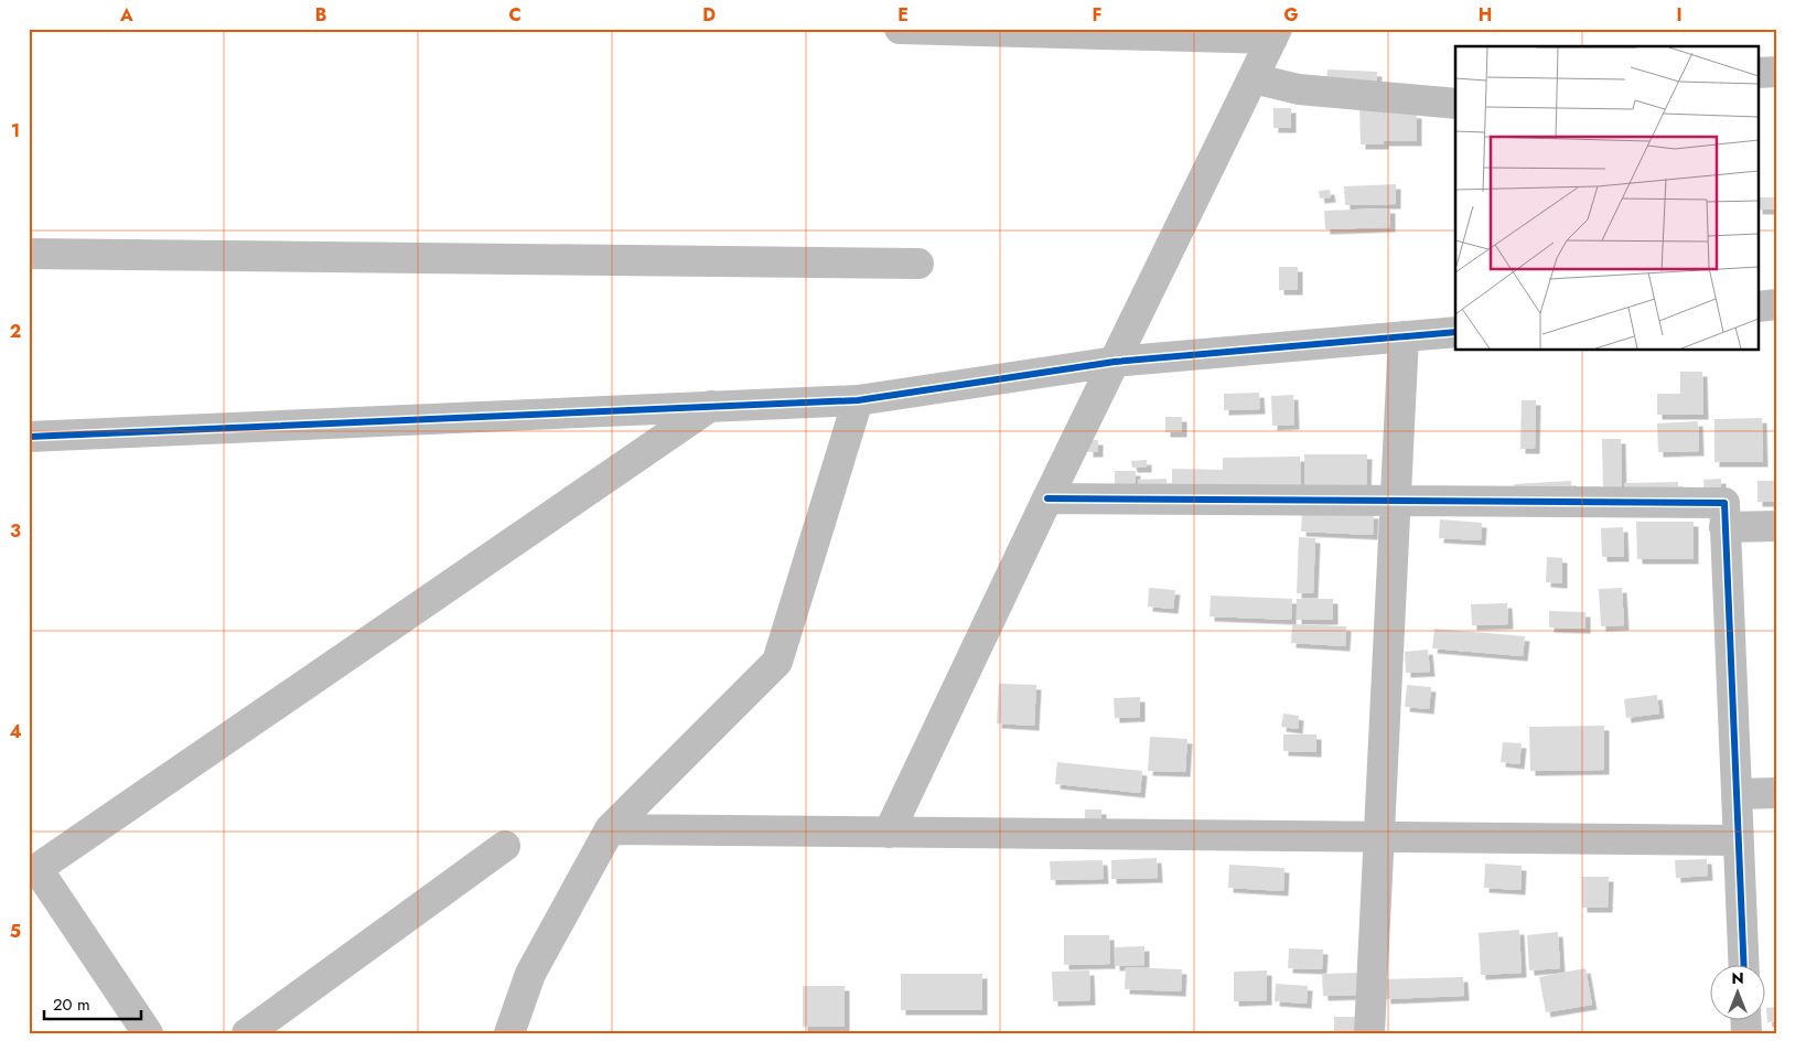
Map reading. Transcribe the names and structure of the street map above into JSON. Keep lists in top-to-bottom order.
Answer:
{
  "scale_bar": "20 m",
  "north": "top",
  "grid": {
    "columns": [
      "A",
      "B",
      "C",
      "D",
      "E",
      "F",
      "G",
      "H",
      "I"
    ],
    "rows": [
      "1",
      "2",
      "3",
      "4",
      "5"
    ]
  }
}
